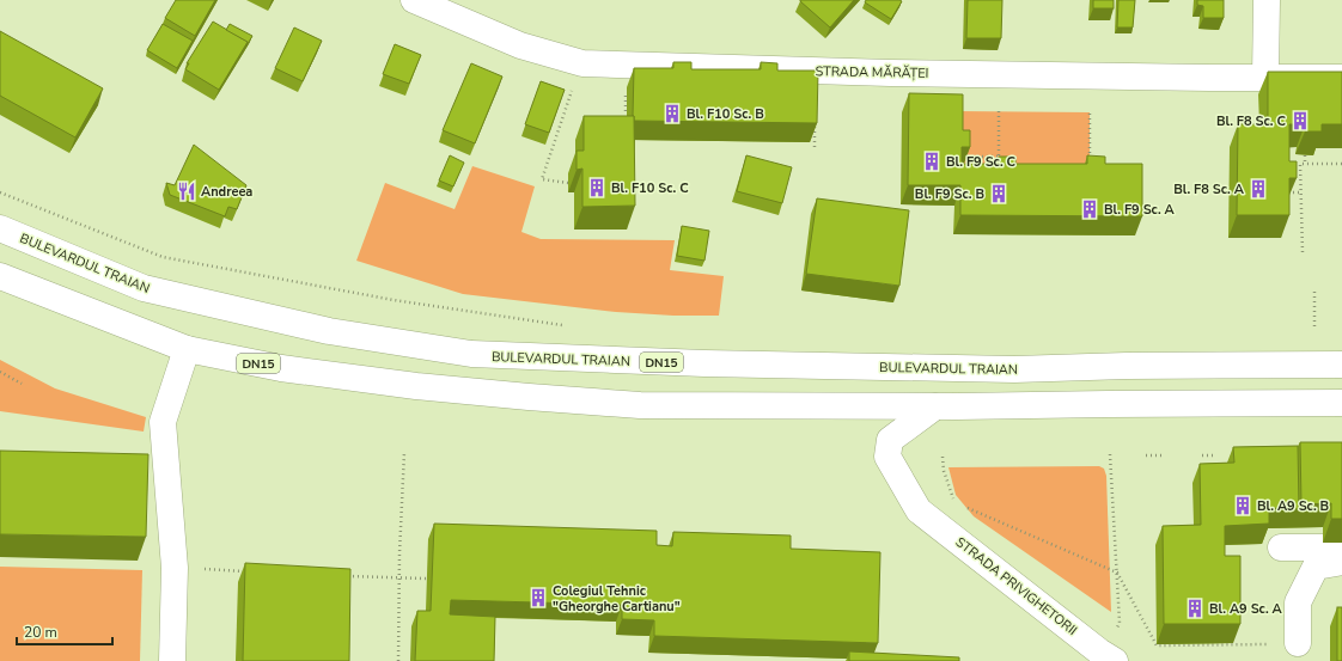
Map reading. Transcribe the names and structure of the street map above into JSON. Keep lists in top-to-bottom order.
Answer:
{
  "streets": {
    "main road": [
      "STRADA MĂRĂȚEI",
      "BULEVARDUL TRAIAN",
      "DN15",
      "STRADA PRIVIGHETORII"
    ]
  },
  "crossings": [
    ["DN15", "STRADA PRIVIGHETORII"]
  ],
  "places": {
    "building": [
      "Bl. F10 Sc. B",
      "Bl. F8 Sc. C",
      "Bl. F9 Sc. C",
      "Bl. F10 Sc. C",
      "Bl. F8 Sc. A",
      "Bl. F9 Sc. B",
      "Bl. F9 Sc. A",
      "Bl. A9 Sc. B",
      "Colegiul Tehnic \"Gheorghe Cartianu\"",
      "Bl. A9 Sc. A"
    ],
    "restaurant": ["Andreea"]
  },
  "scale_bar": "20 m"
}
